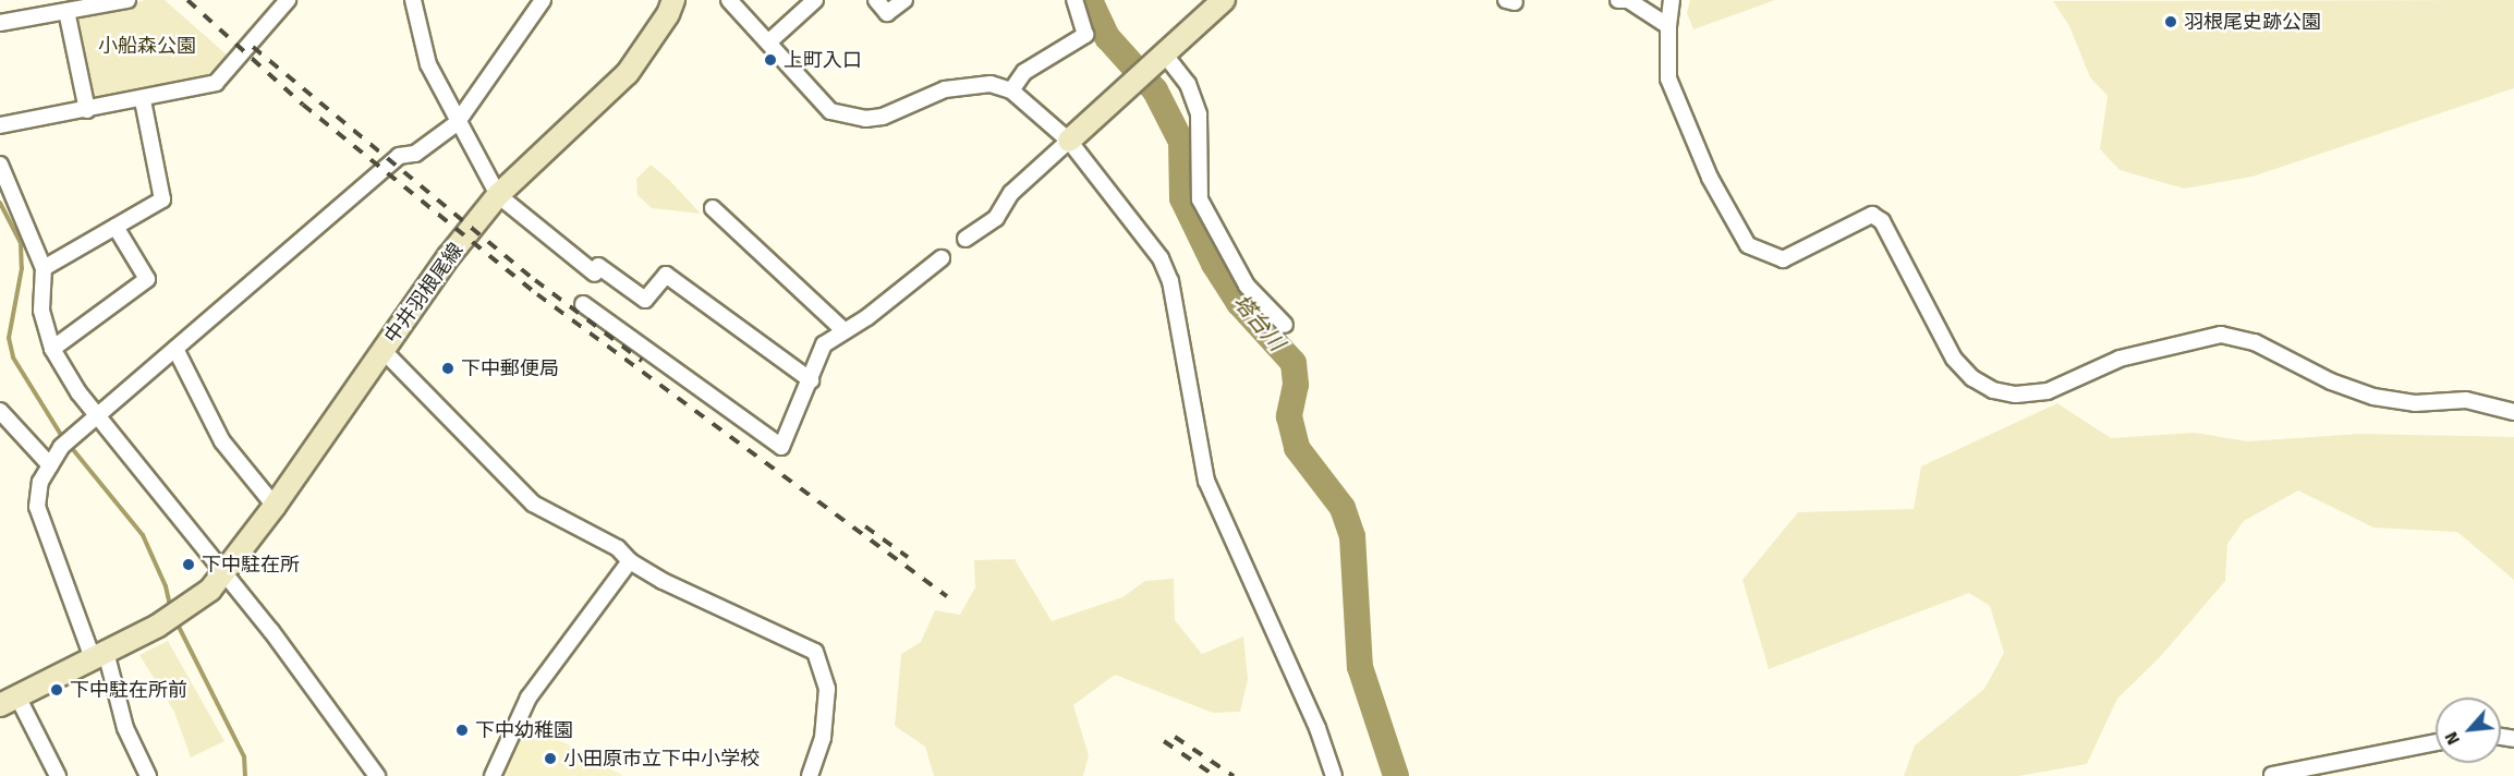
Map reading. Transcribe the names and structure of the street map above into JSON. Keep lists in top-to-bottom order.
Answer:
{
  "streets": {
    "main road": ["中井羽根尾線"]
  },
  "water": ["塔台川"],
  "parks": ["小船森公園"],
  "places": [
    "羽根尾史跡公園",
    "上町入口",
    "下中郵便局",
    "下中駐在所",
    "下中駐在所前",
    "下中幼稚園",
    "小田原市立下中小学校"
  ],
  "north": "bottom left"
}
